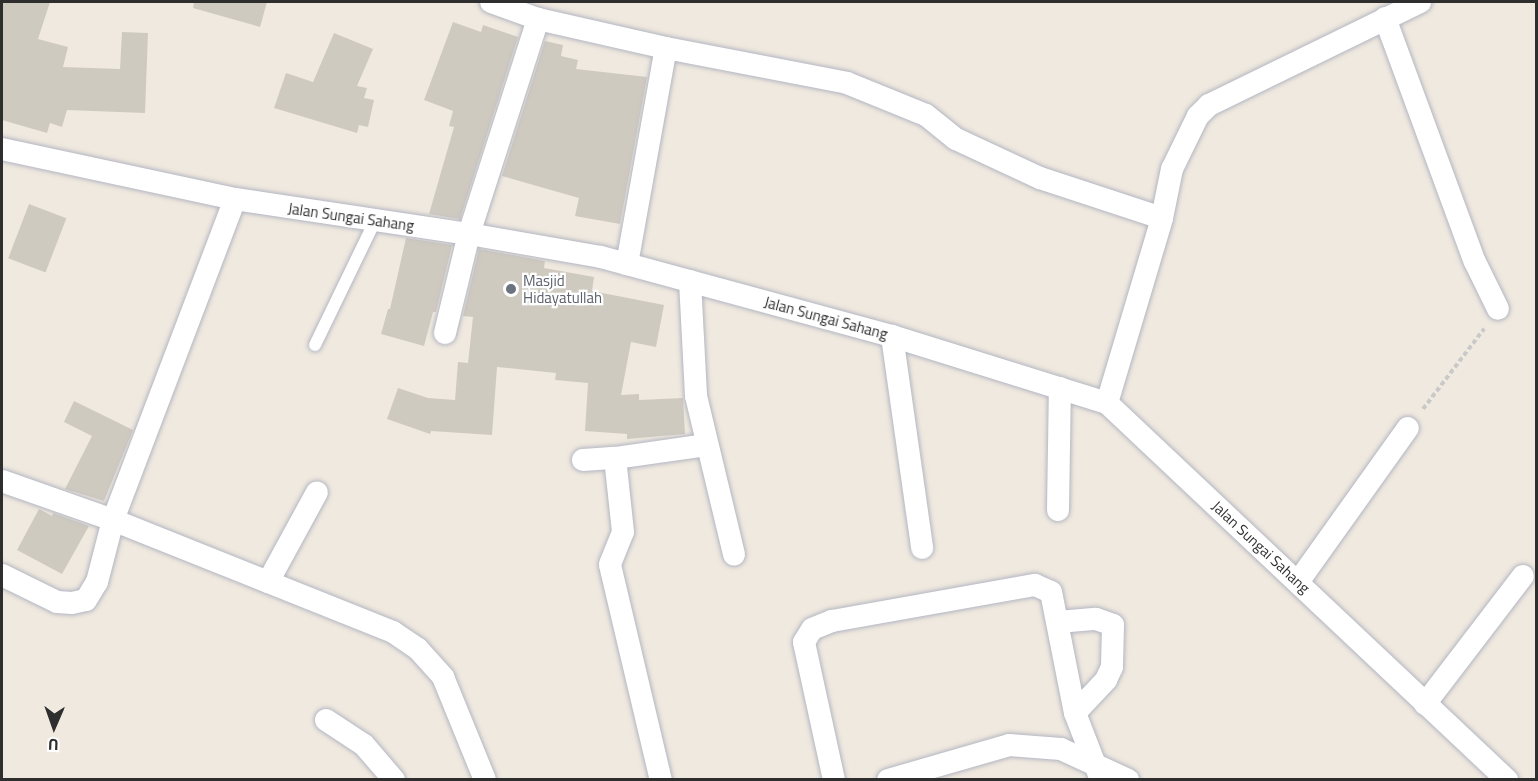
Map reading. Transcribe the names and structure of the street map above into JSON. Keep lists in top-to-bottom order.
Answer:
{
  "streets": {
    "street": ["Jalan Sungai Sahang"]
  },
  "places": ["Masjid Hidayatullah"],
  "north": "bottom"
}
